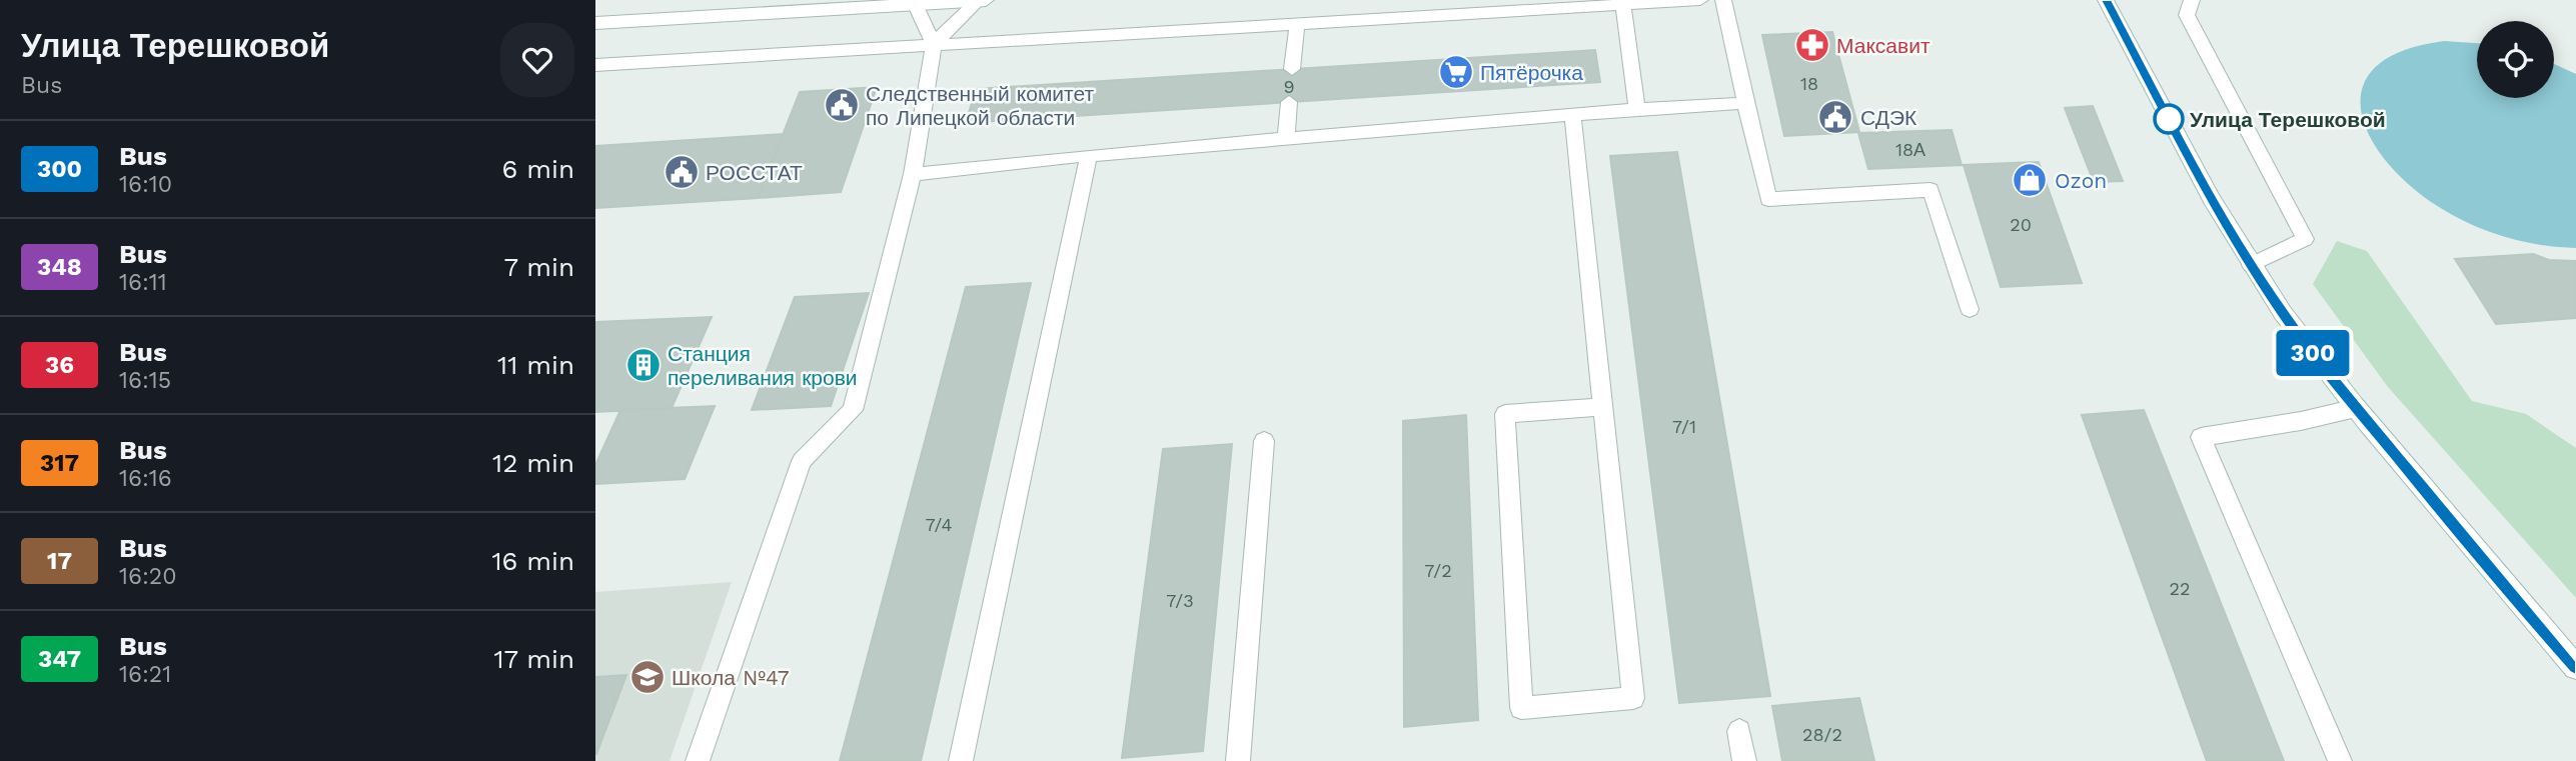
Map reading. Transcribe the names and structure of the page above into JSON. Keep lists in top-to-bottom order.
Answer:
{
  "places": {
    "pharmacy": ["Максавит"],
    "supermarket": ["Пятёрочка"],
    "public building": ["Следственный комитет по Липецкой области", "СДЭК", "РОССТАТ"],
    "other": ["Улица Терешковой"],
    "shop": ["Ozon"],
    "building": ["Станция переливания крови"],
    "school or university": ["Школа №47"]
  },
  "lines": ["bus line 300"],
  "house_numbers": [
    "18",
    "9",
    "18А",
    "20",
    "7/1",
    "7/4",
    "7/2",
    "22",
    "7/3",
    "28/2"
  ],
  "page": {
    "heading": ["Улица Терешковой", "Bus"],
    "on_map": "300",
    "list": [
      {
        "mark": "300",
        "name": "Bus",
        "note": "16:10",
        "value": "6 min"
      },
      {
        "mark": "348",
        "name": "Bus",
        "note": "16:11",
        "value": "7 min"
      },
      {
        "mark": "36",
        "name": "Bus",
        "note": "16:15",
        "value": "11 min"
      },
      {
        "mark": "317",
        "name": "Bus",
        "note": "16:16",
        "value": "12 min"
      },
      {
        "mark": "17",
        "name": "Bus",
        "note": "16:20",
        "value": "16 min"
      },
      {
        "mark": "347",
        "name": "Bus",
        "note": "16:21",
        "value": "17 min"
      }
    ]
  }
}
